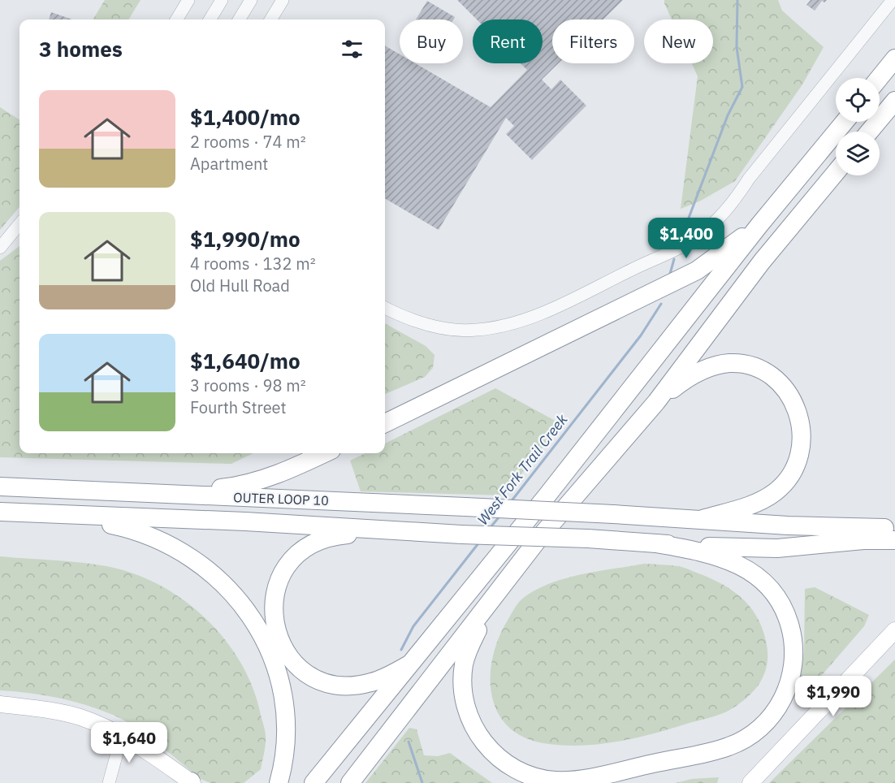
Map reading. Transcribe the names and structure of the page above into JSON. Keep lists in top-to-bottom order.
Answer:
{
  "streets": {
    "highway": ["OUTER LOOP 10"]
  },
  "water": ["West Fork Trail Creek"],
  "page": {
    "chip": [
      "Buy",
      "Rent",
      "Filters",
      "New"
    ],
    "heading": "3 homes",
    "list": [
      {
        "name": "$1,400/mo",
        "note": "2 rooms · 74 m² · Apartment"
      },
      {
        "name": "$1,990/mo",
        "note": "4 rooms · 132 m² · Old Hull Road"
      },
      {
        "name": "$1,640/mo",
        "note": "3 rooms · 98 m² · Fourth Street"
      }
    ],
    "price": ["$1,400", "$1,990", "$1,640"]
  }
}
